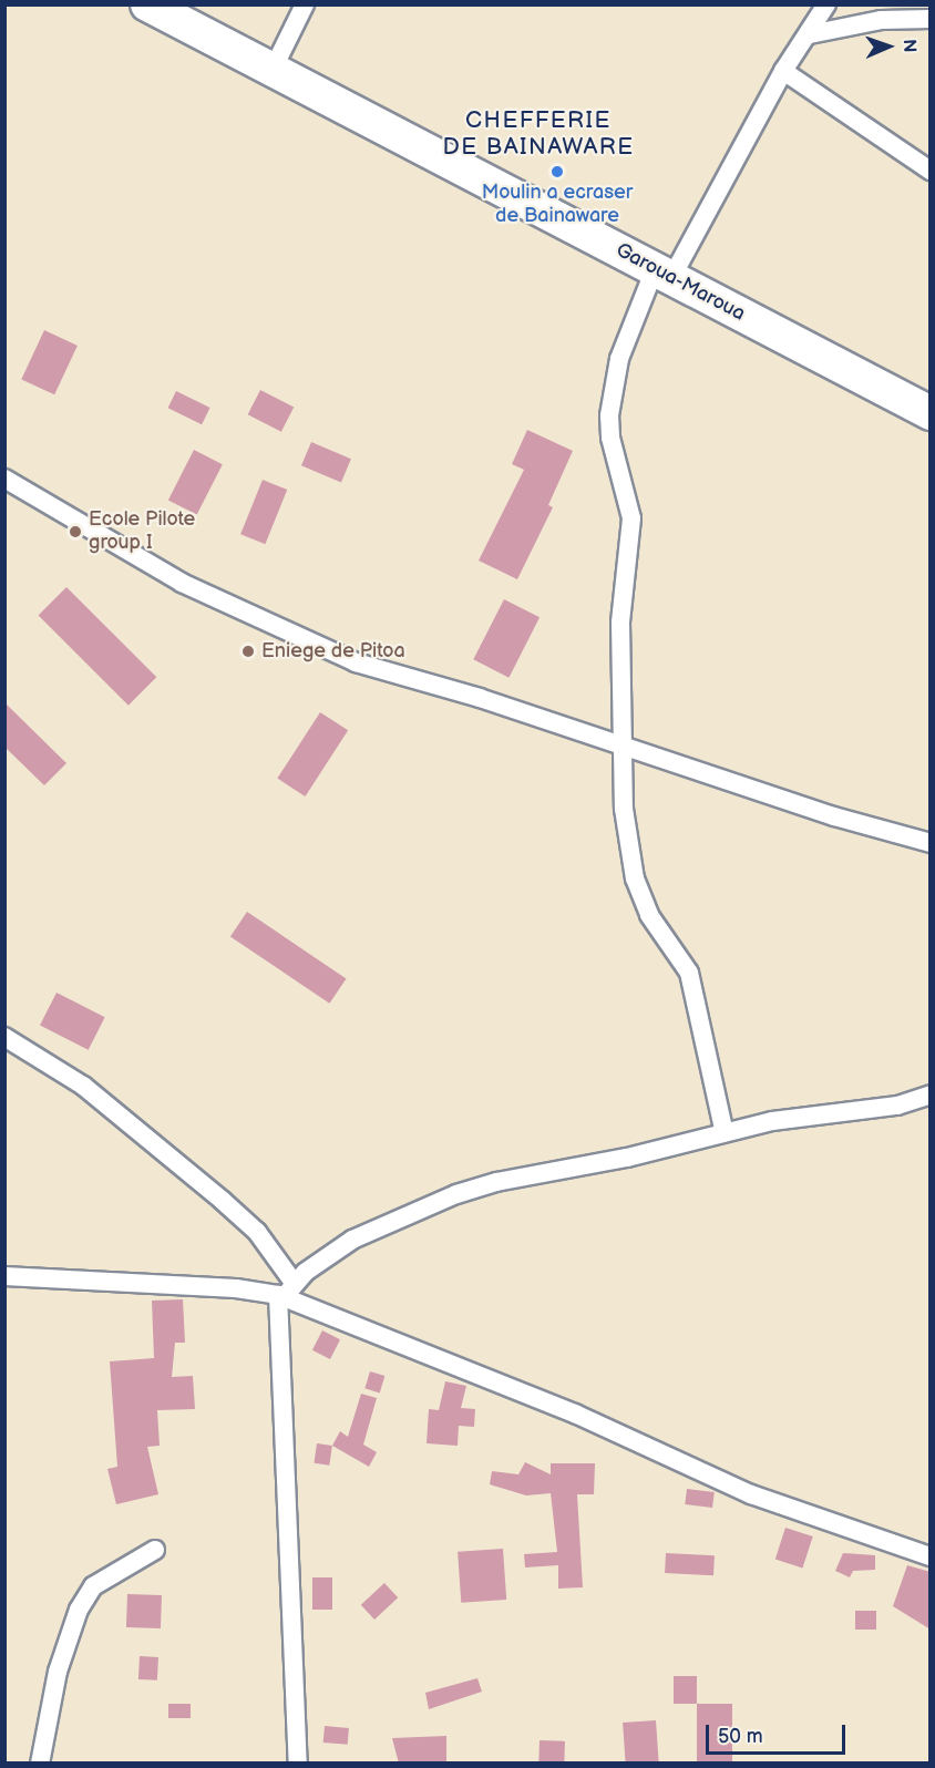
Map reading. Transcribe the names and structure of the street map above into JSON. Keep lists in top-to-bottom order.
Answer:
{
  "streets": {
    "highway": ["Garoua-Maroua"]
  },
  "districts": ["CHEFFERIE DE BAINAWARE"],
  "places": ["Moulin a ecraser de Bainaware", "Ecole Pilote group I", "Eniege de Pitoa"],
  "scale_bar": "50 m",
  "north": "right"
}
